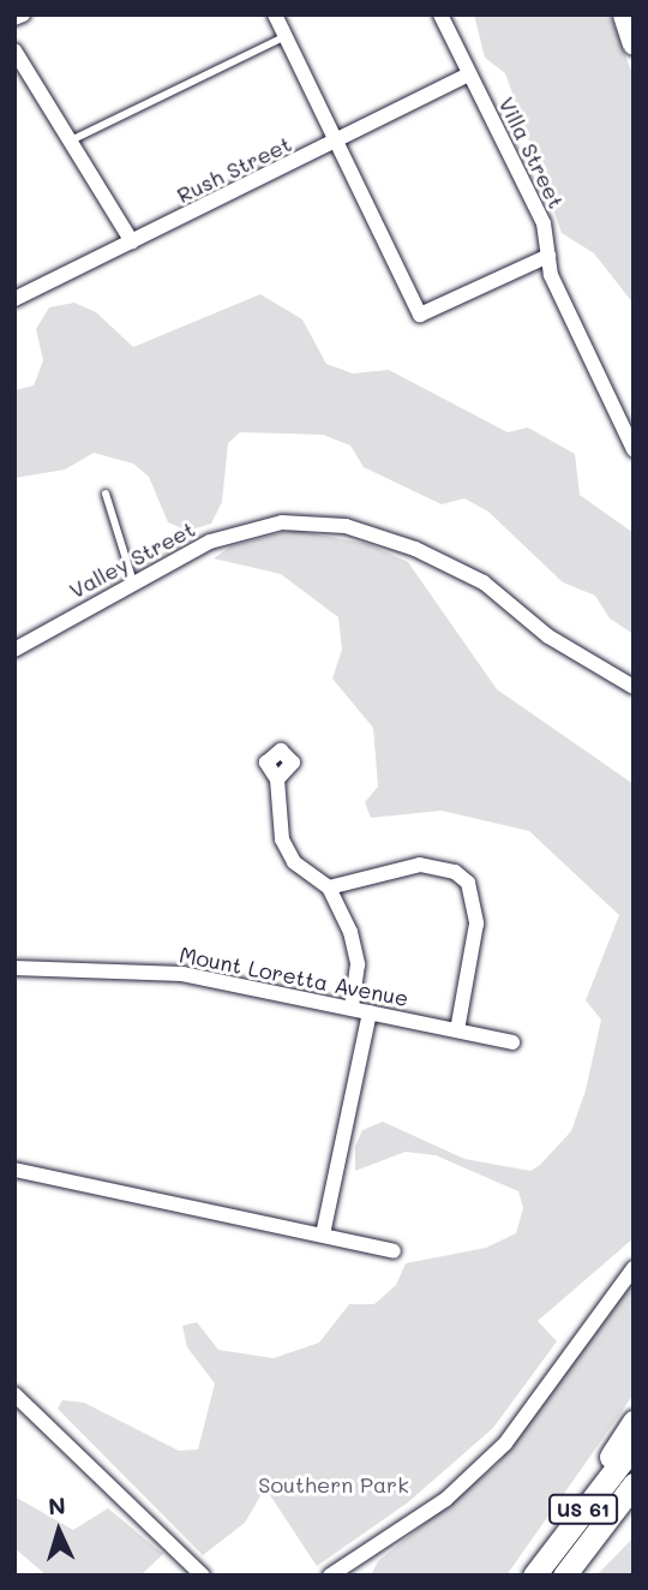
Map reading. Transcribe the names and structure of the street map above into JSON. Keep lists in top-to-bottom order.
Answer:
{
  "streets": {
    "highway": ["US 61"],
    "street": [
      "Villa Street",
      "Rush Street",
      "Valley Street",
      "Mount Loretta Avenue"
    ]
  },
  "crossings": [
    ["Villa Street", "Rush Street"]
  ],
  "parks": ["Southern Park"],
  "north": "top"
}
